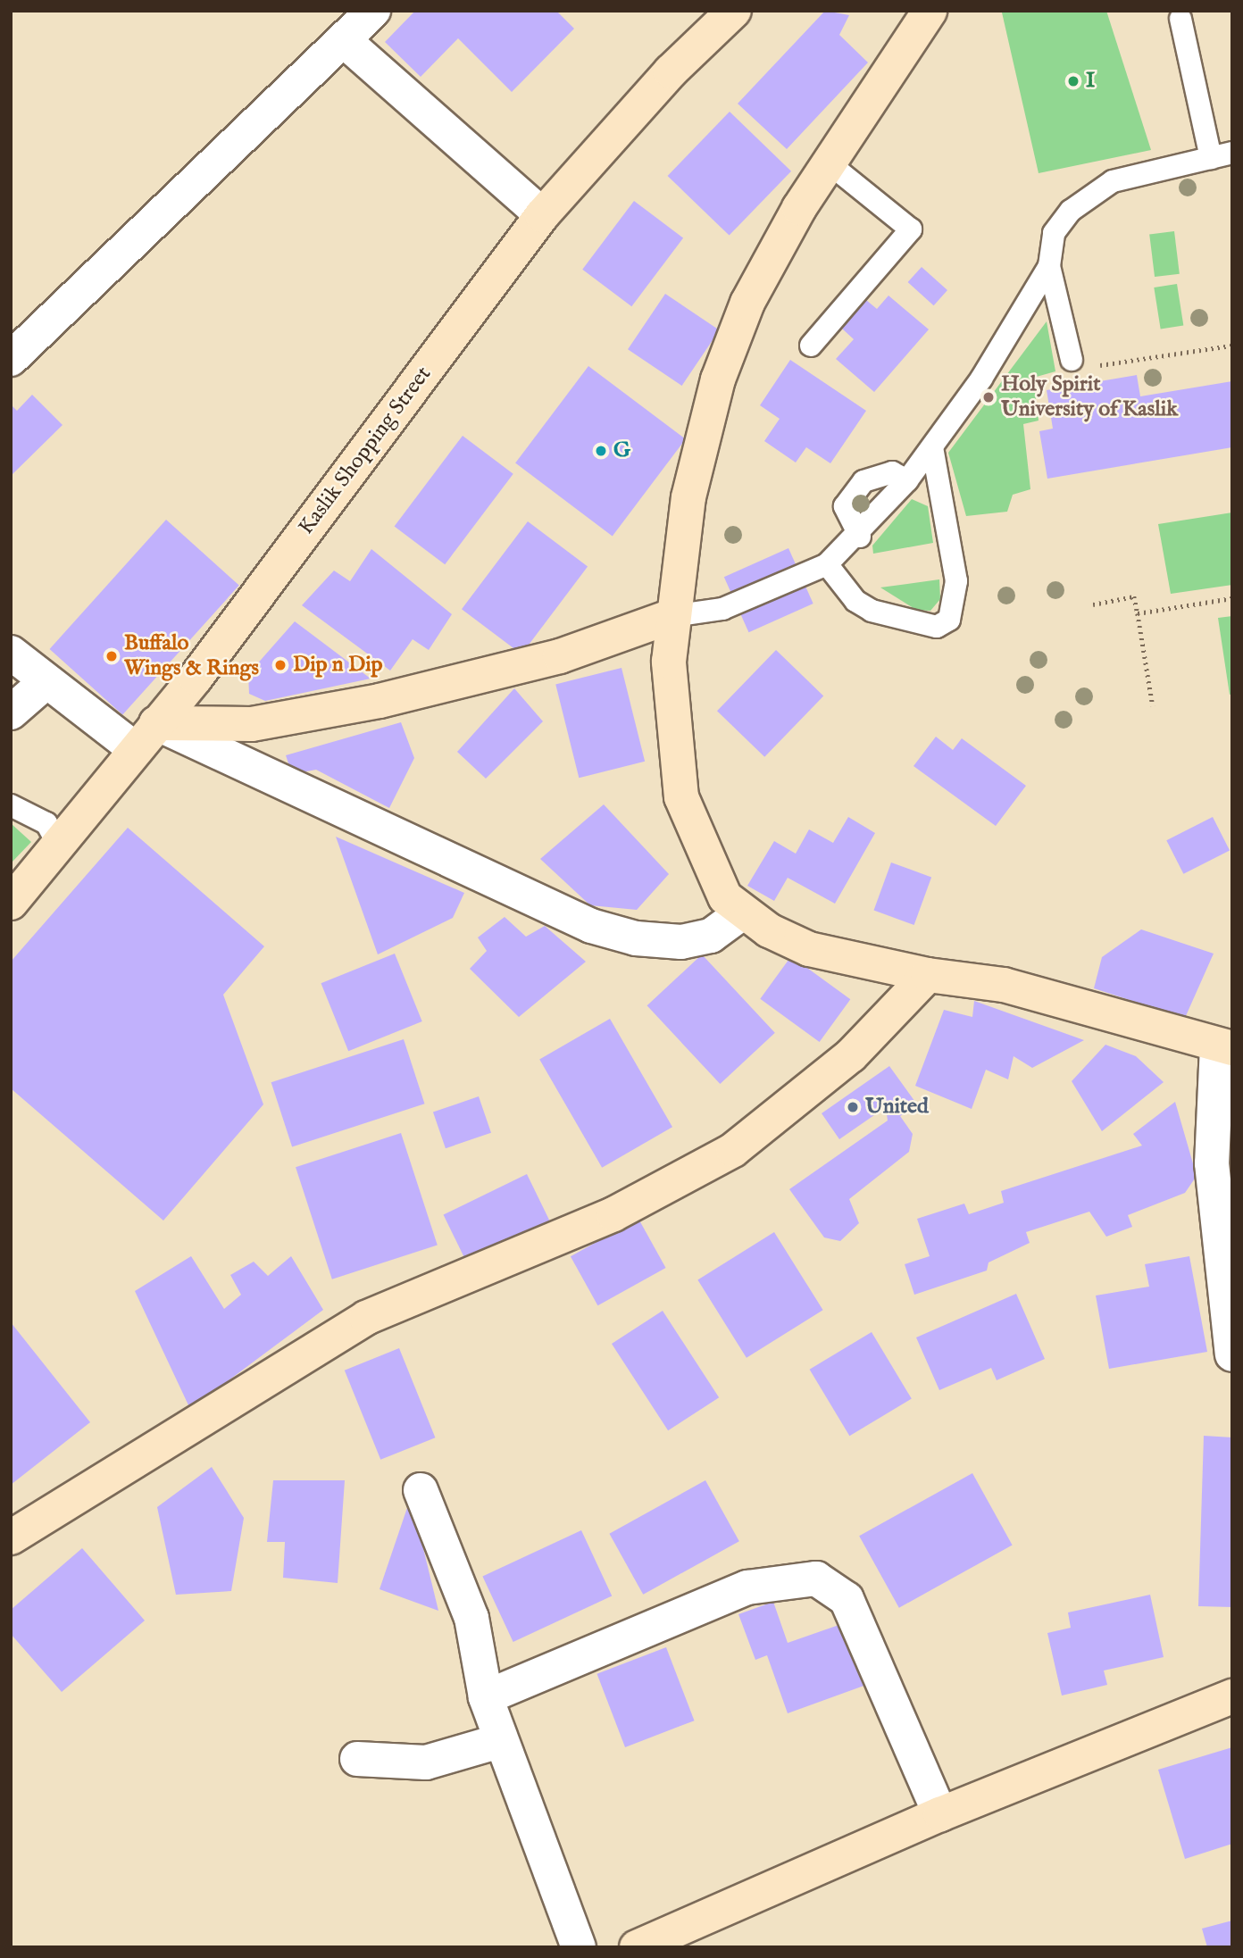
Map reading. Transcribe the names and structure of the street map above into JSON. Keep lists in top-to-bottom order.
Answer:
{
  "streets": {
    "street": ["Kaslik Shopping Street"]
  },
  "places": [
    "I",
    "Holy Spirit University of Kaslik",
    "G",
    "Buffalo Wings & Rings",
    "Dip n Dip",
    "United"
  ]
}
